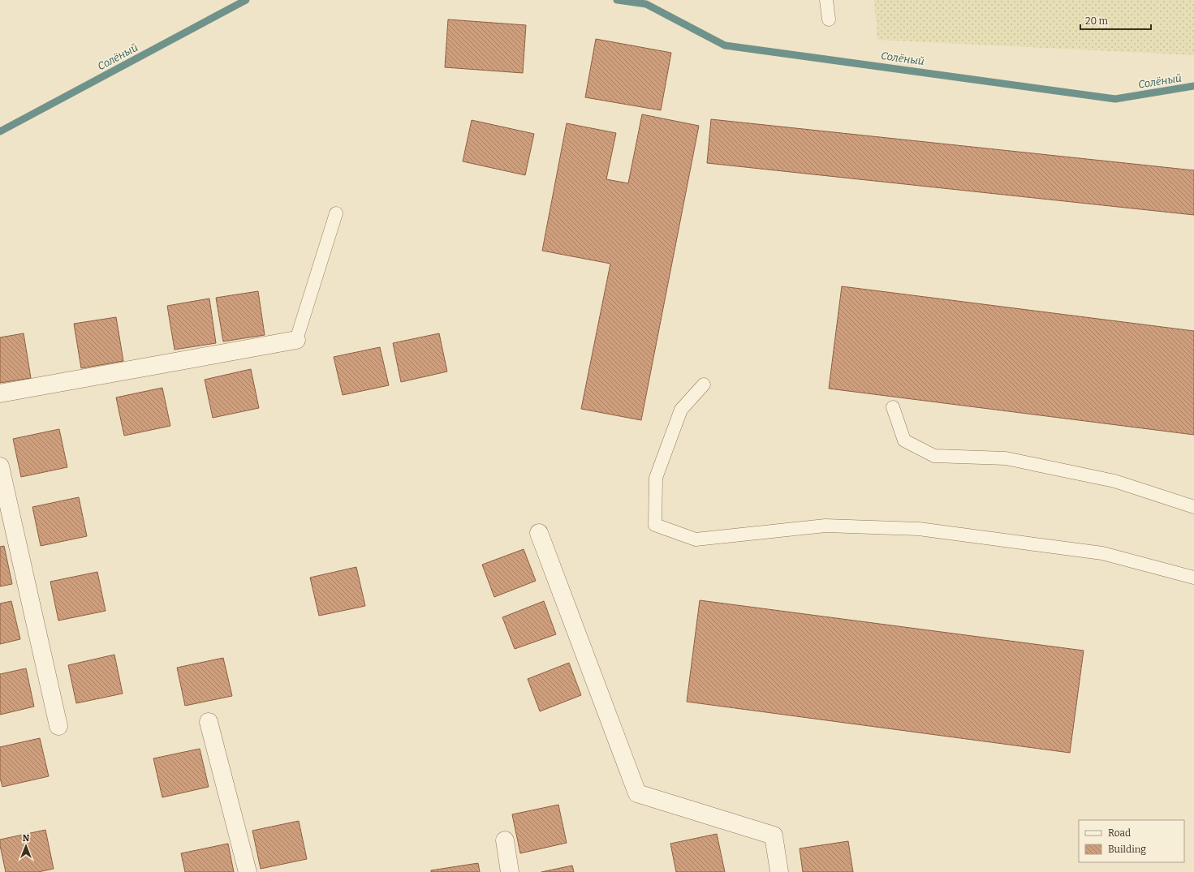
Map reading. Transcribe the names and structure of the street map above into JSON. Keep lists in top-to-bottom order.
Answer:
{
  "water": ["Солёный"],
  "legend": ["Road", "Building"],
  "scale_bar": "20 m",
  "north": "top"
}
